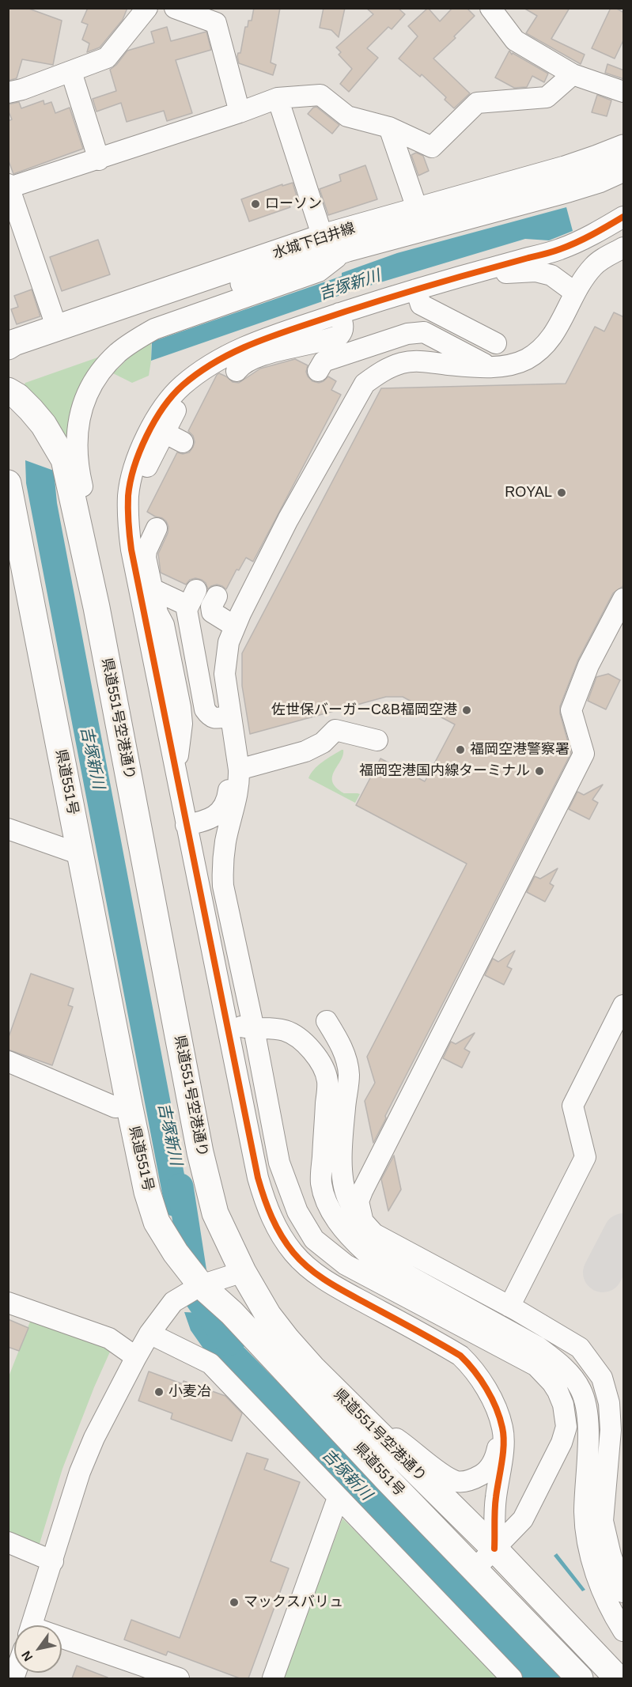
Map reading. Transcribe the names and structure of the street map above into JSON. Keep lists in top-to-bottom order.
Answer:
{
  "streets": {
    "main road": ["水城下臼井線", "県道551号空港通り", "県道551号"]
  },
  "crossings": [
    ["県道551号空港通り", "県道551号"]
  ],
  "water": ["吉塚新川"],
  "places": [
    "ローソン",
    "ROYAL",
    "佐世保バーガーC&B福岡空港",
    "福岡空港警察署",
    "福岡空港国内線ターミナル",
    "小麦冶",
    "マックスバリュ"
  ],
  "north": "bottom left"
}
